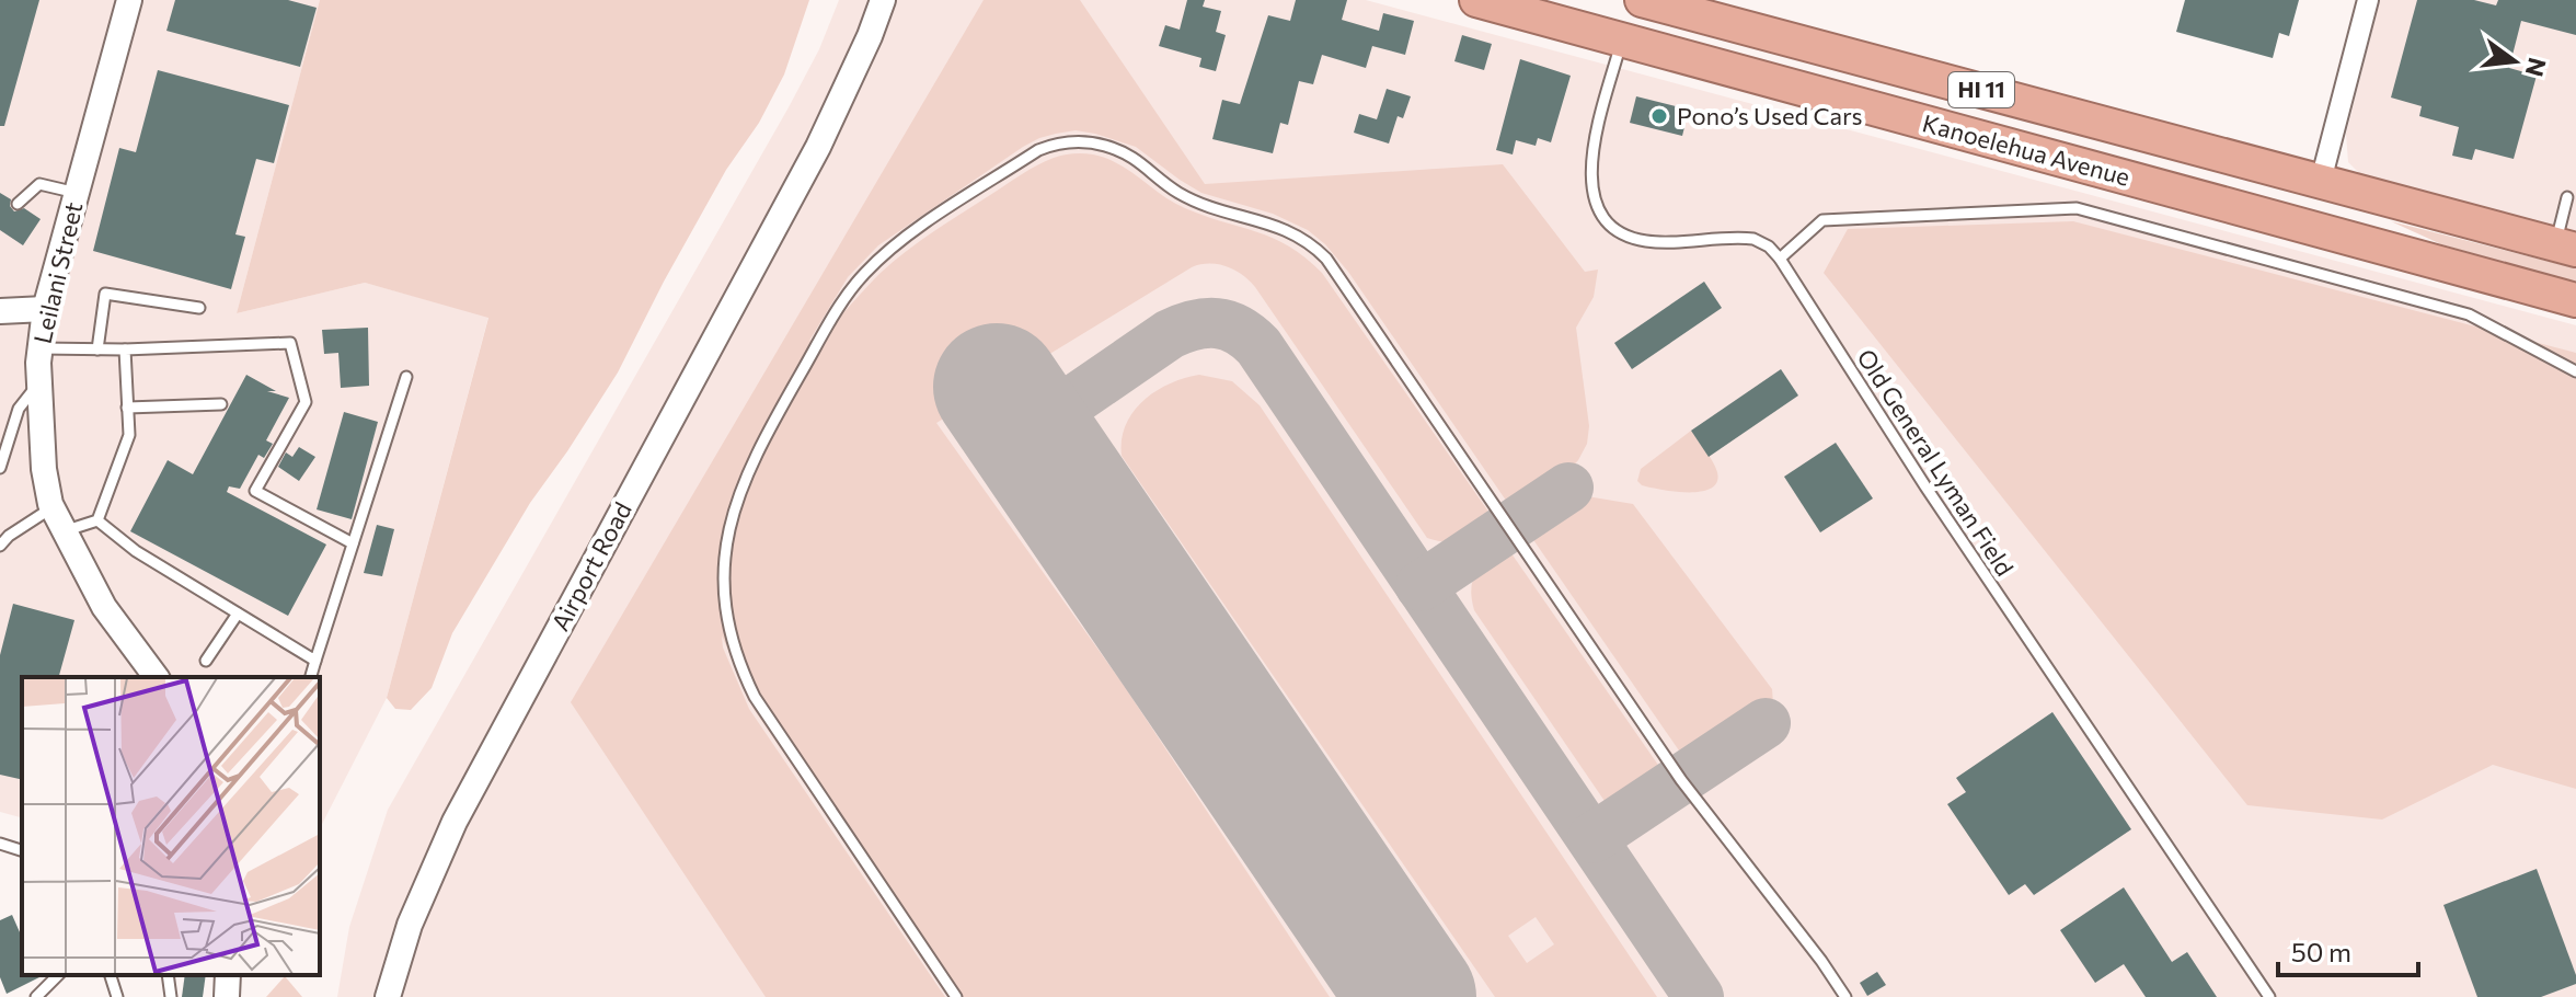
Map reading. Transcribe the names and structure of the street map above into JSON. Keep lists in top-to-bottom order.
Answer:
{
  "streets": {
    "highway": ["HI 11", "Kanoelehua Avenue"],
    "street": ["Leilani Street", "Airport Road"],
    "lane": ["Old General Lyman Field"]
  },
  "crossings": [
    ["Kanoelehua Avenue", "Old General Lyman Field"]
  ],
  "places": ["Pono’s Used Cars"],
  "scale_bar": "50 m",
  "north": "right"
}
